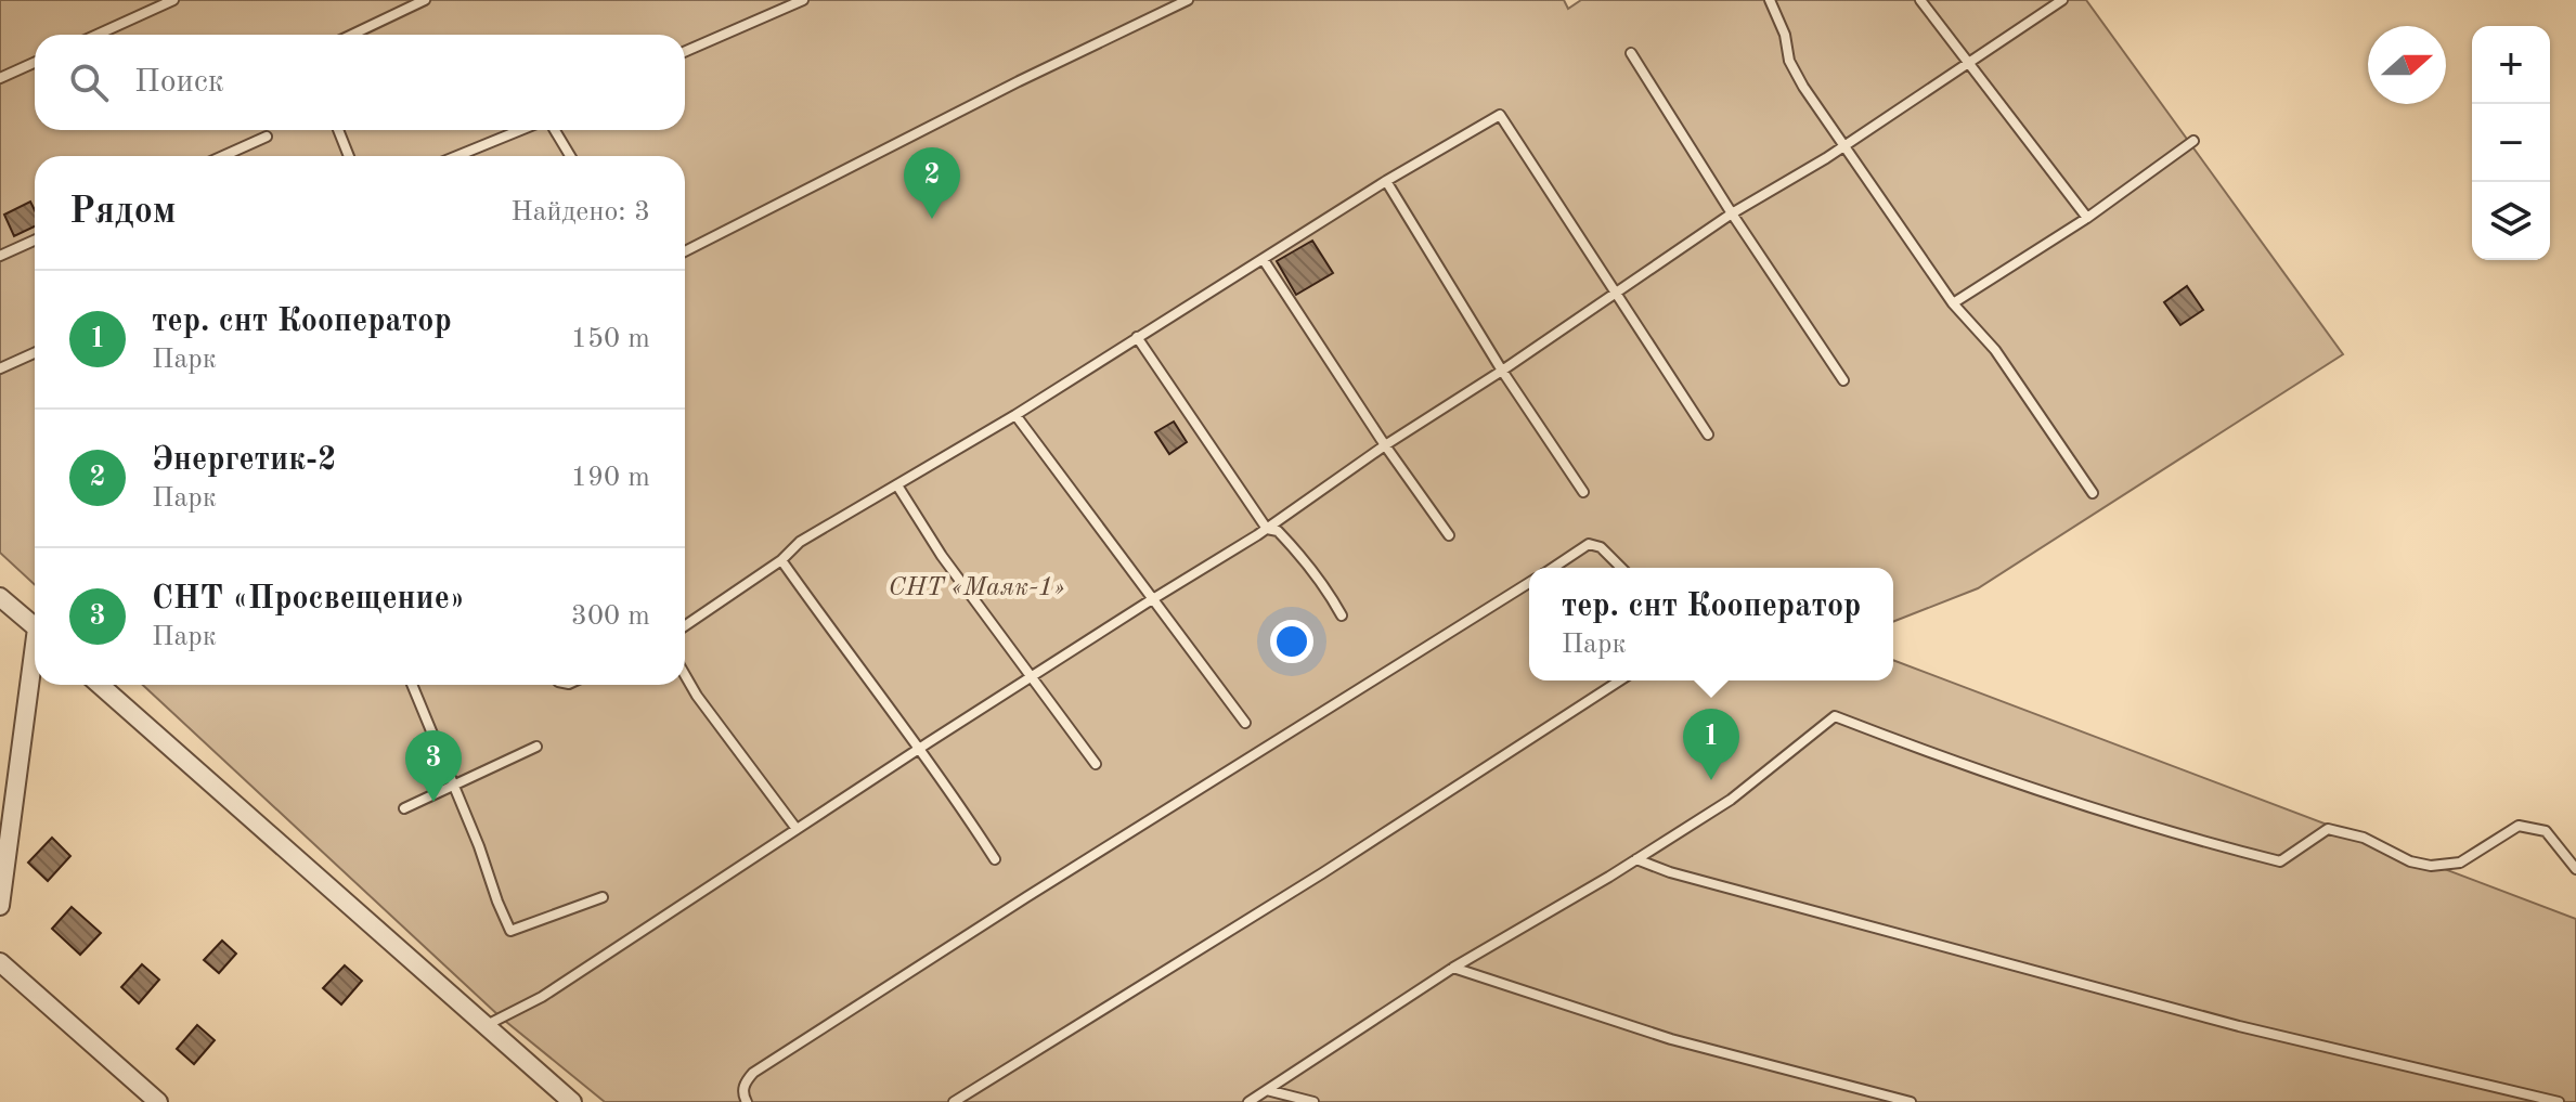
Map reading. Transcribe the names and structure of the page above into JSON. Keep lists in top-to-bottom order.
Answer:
{
  "parks": ["СНТ «Маяк-1»"],
  "north": "right",
  "page": {
    "map_buttons": ["+", "−"],
    "search": "Поиск",
    "pins": ["2", "1", "3"],
    "heading": ["Рядом", "Найдено: 3"],
    "list": [
      {
        "mark": "1",
        "name": "тер. снт Кооператор",
        "note": "Парк",
        "value": "150 m"
      },
      {
        "mark": "2",
        "name": "Энергетик-2",
        "note": "Парк",
        "value": "190 m"
      },
      {
        "mark": "3",
        "name": "СНТ «Просвещение»",
        "note": "Парк",
        "value": "300 m"
      }
    ],
    "popup": ["тер. снт Кооператор", "Парк"]
  }
}
